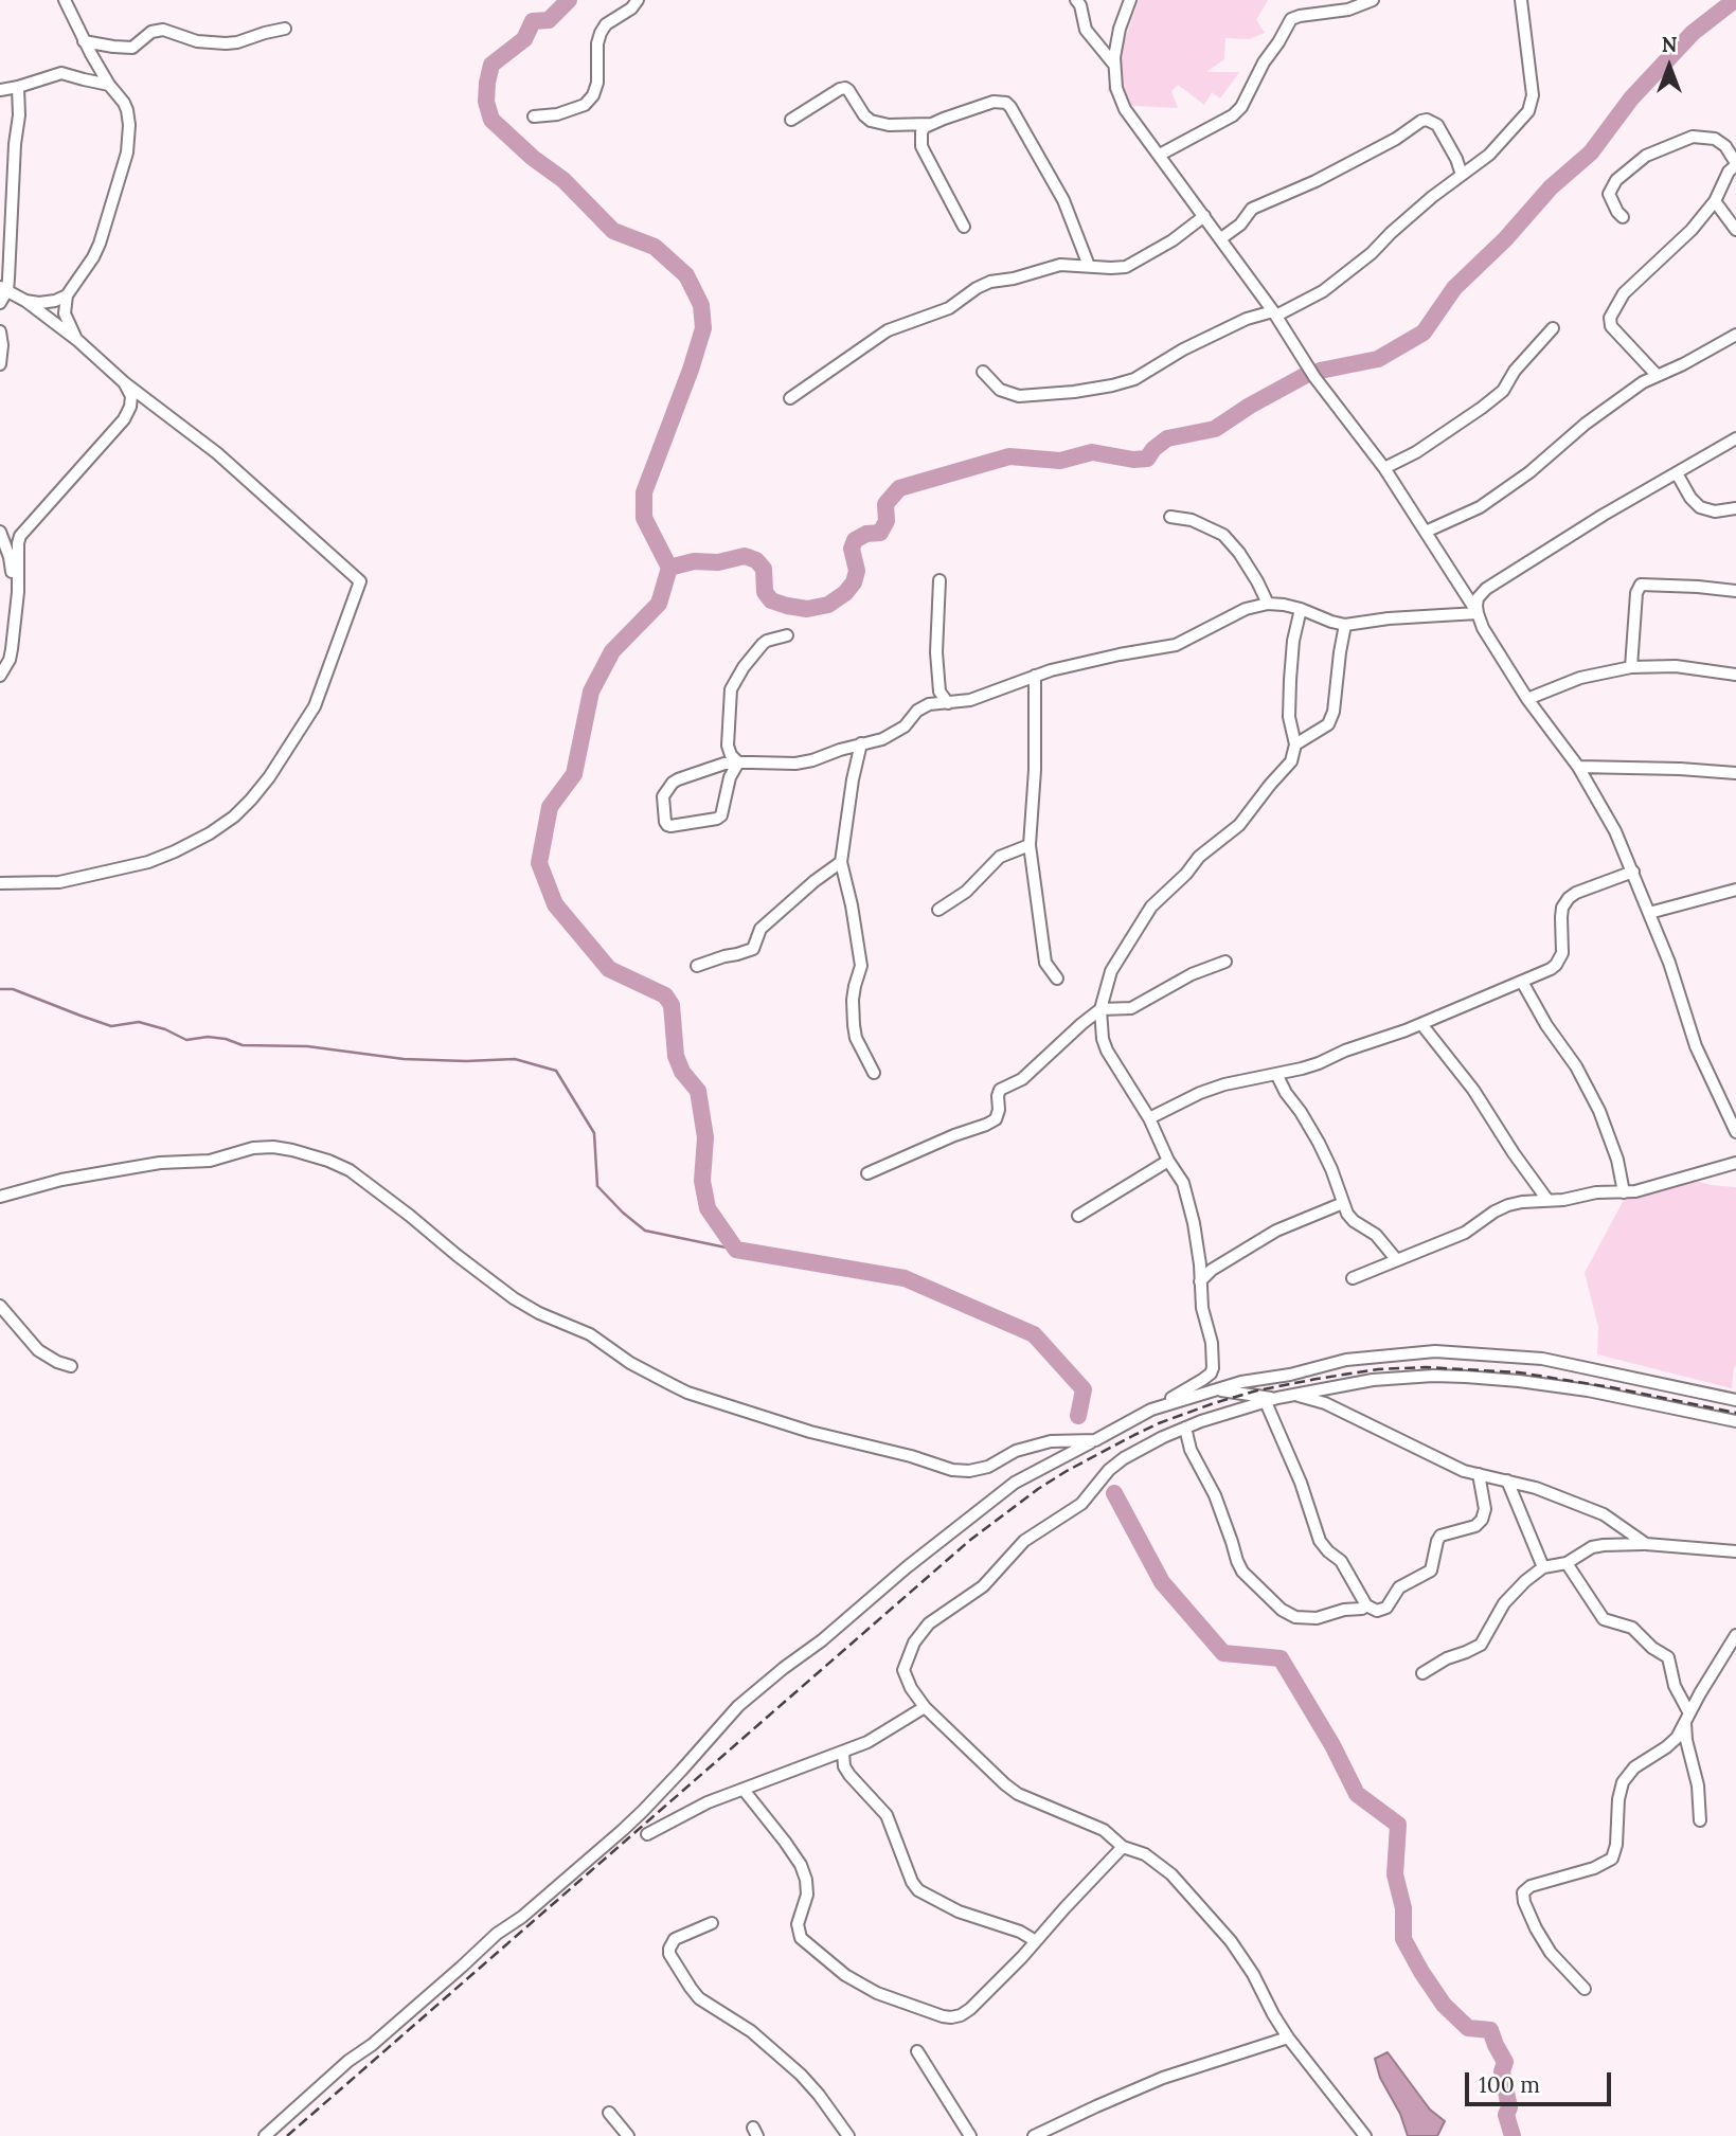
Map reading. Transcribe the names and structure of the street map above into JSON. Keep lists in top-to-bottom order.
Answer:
{
  "scale_bar": "100 m",
  "north": "top"
}
